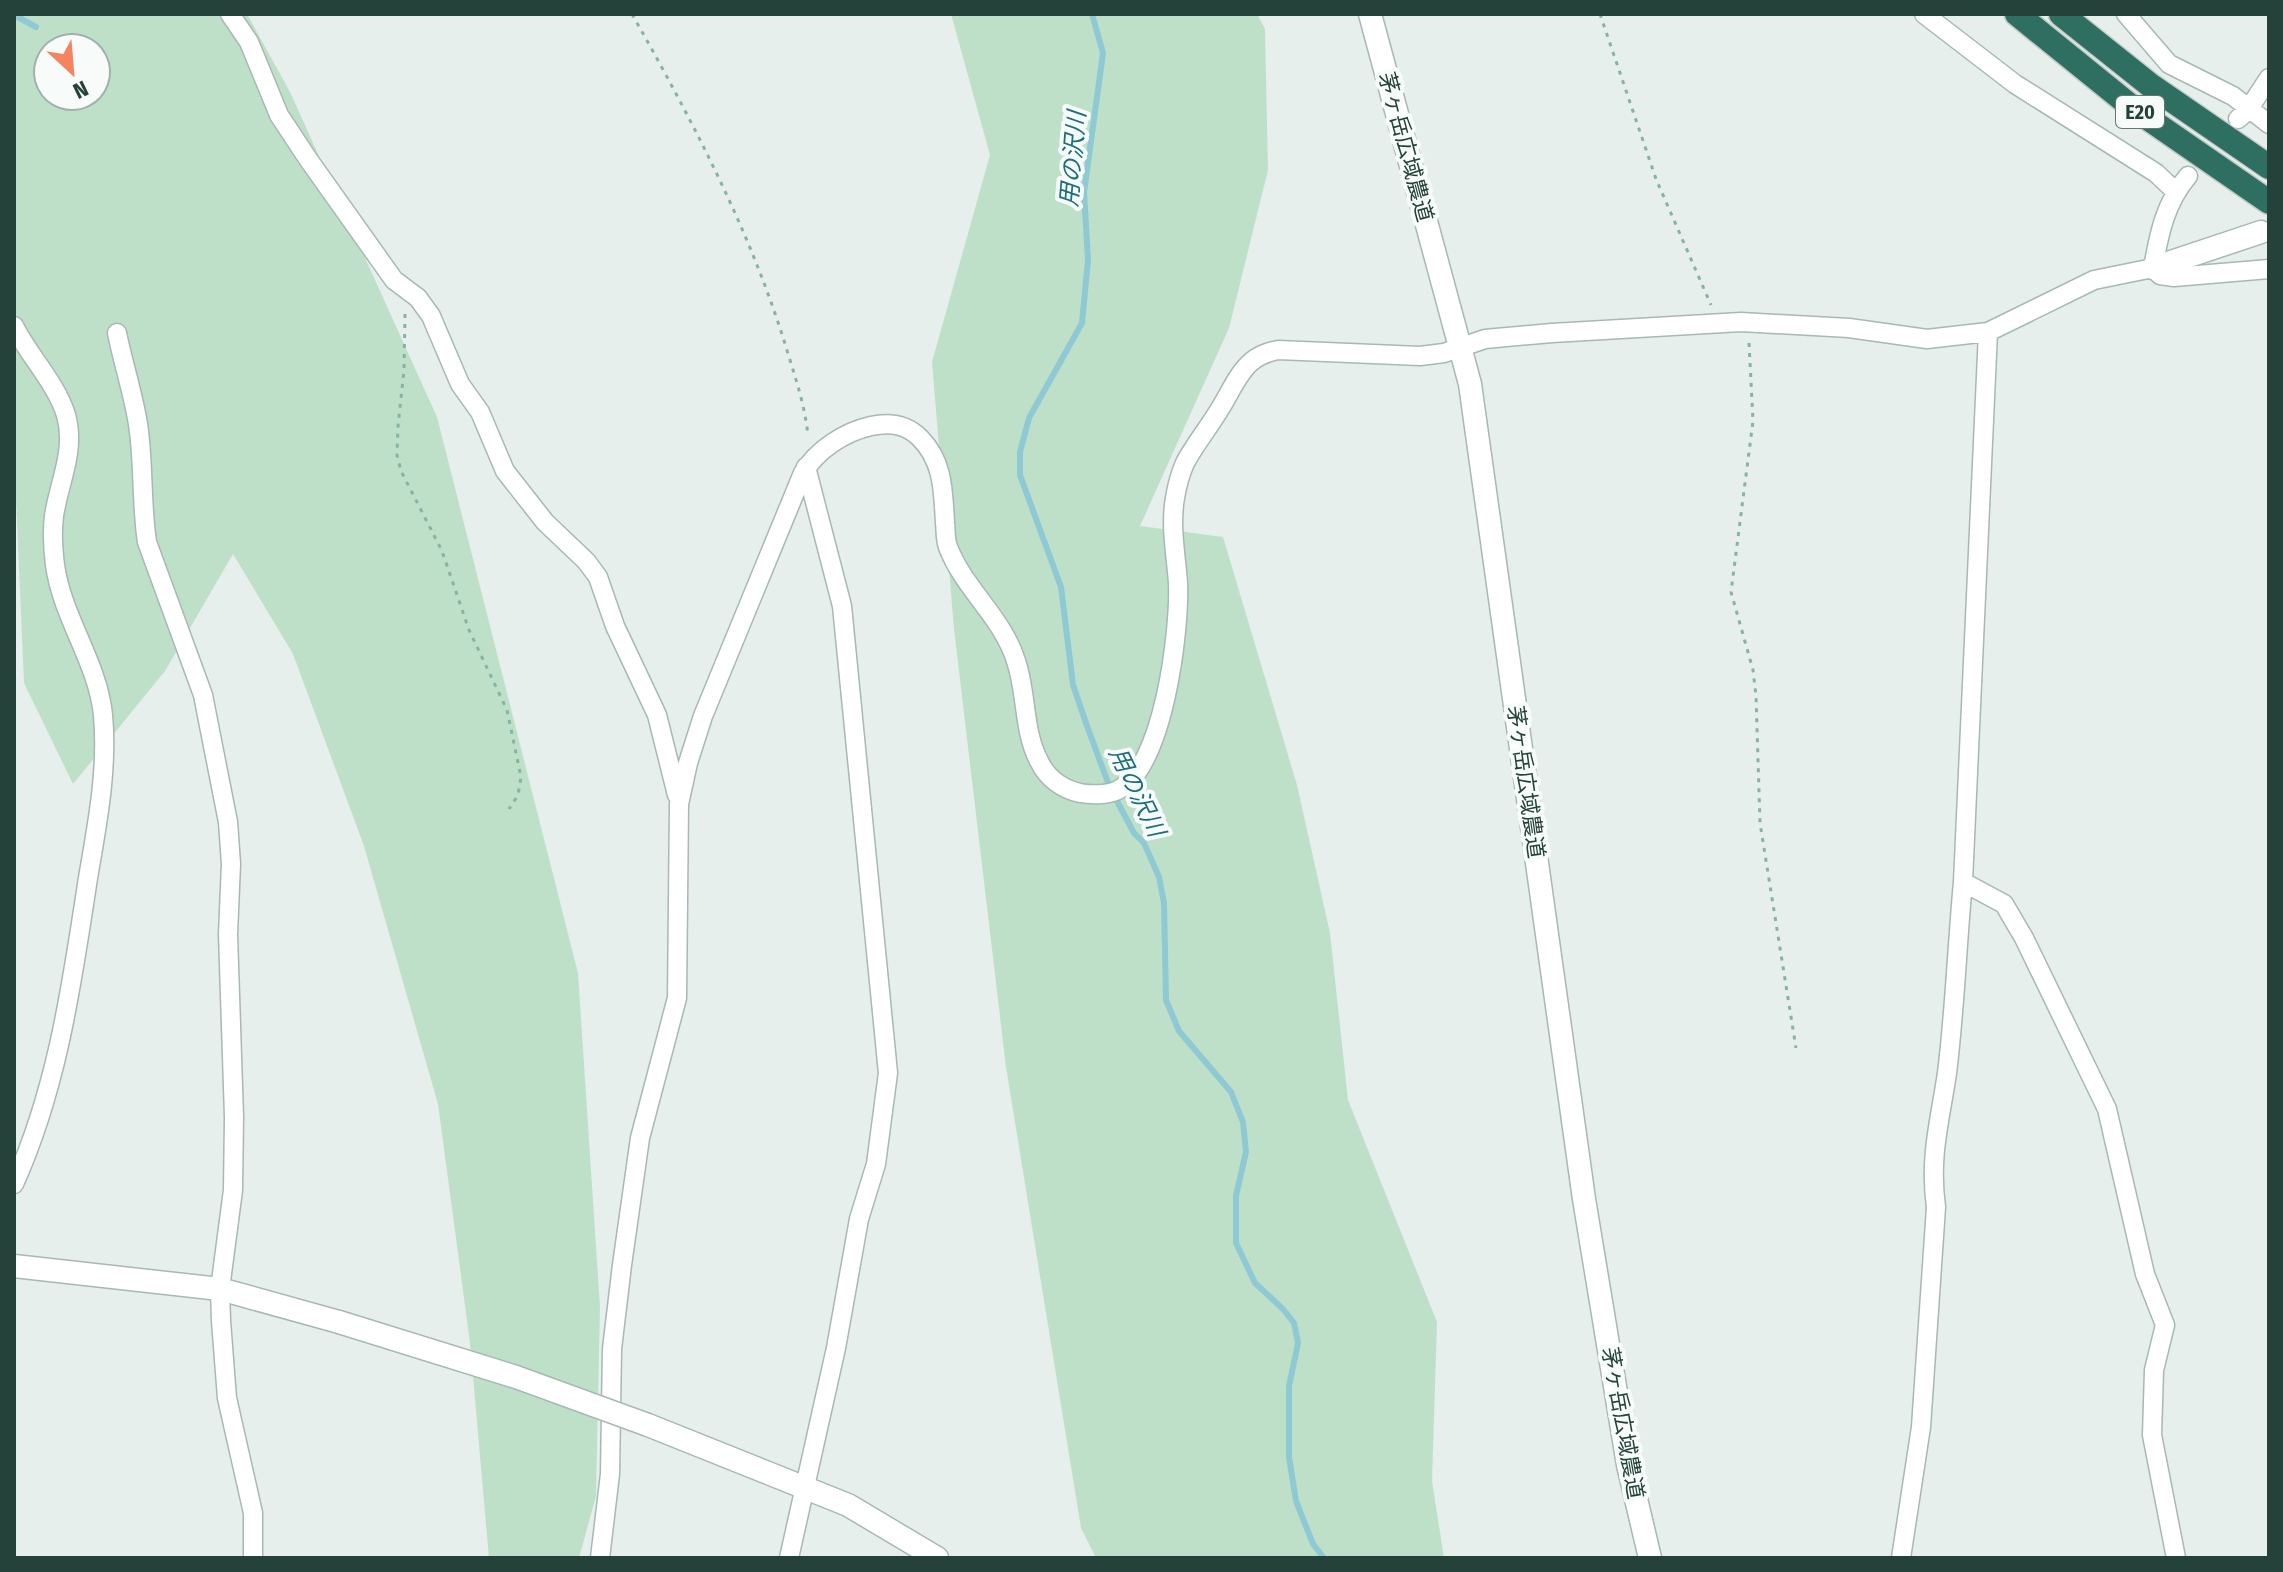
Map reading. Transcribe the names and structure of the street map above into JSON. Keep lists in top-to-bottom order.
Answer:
{
  "streets": {
    "highway": ["E20"],
    "street": ["茅ヶ岳広域農道"]
  },
  "water": ["用の沢川"],
  "north": "bottom right"
}
